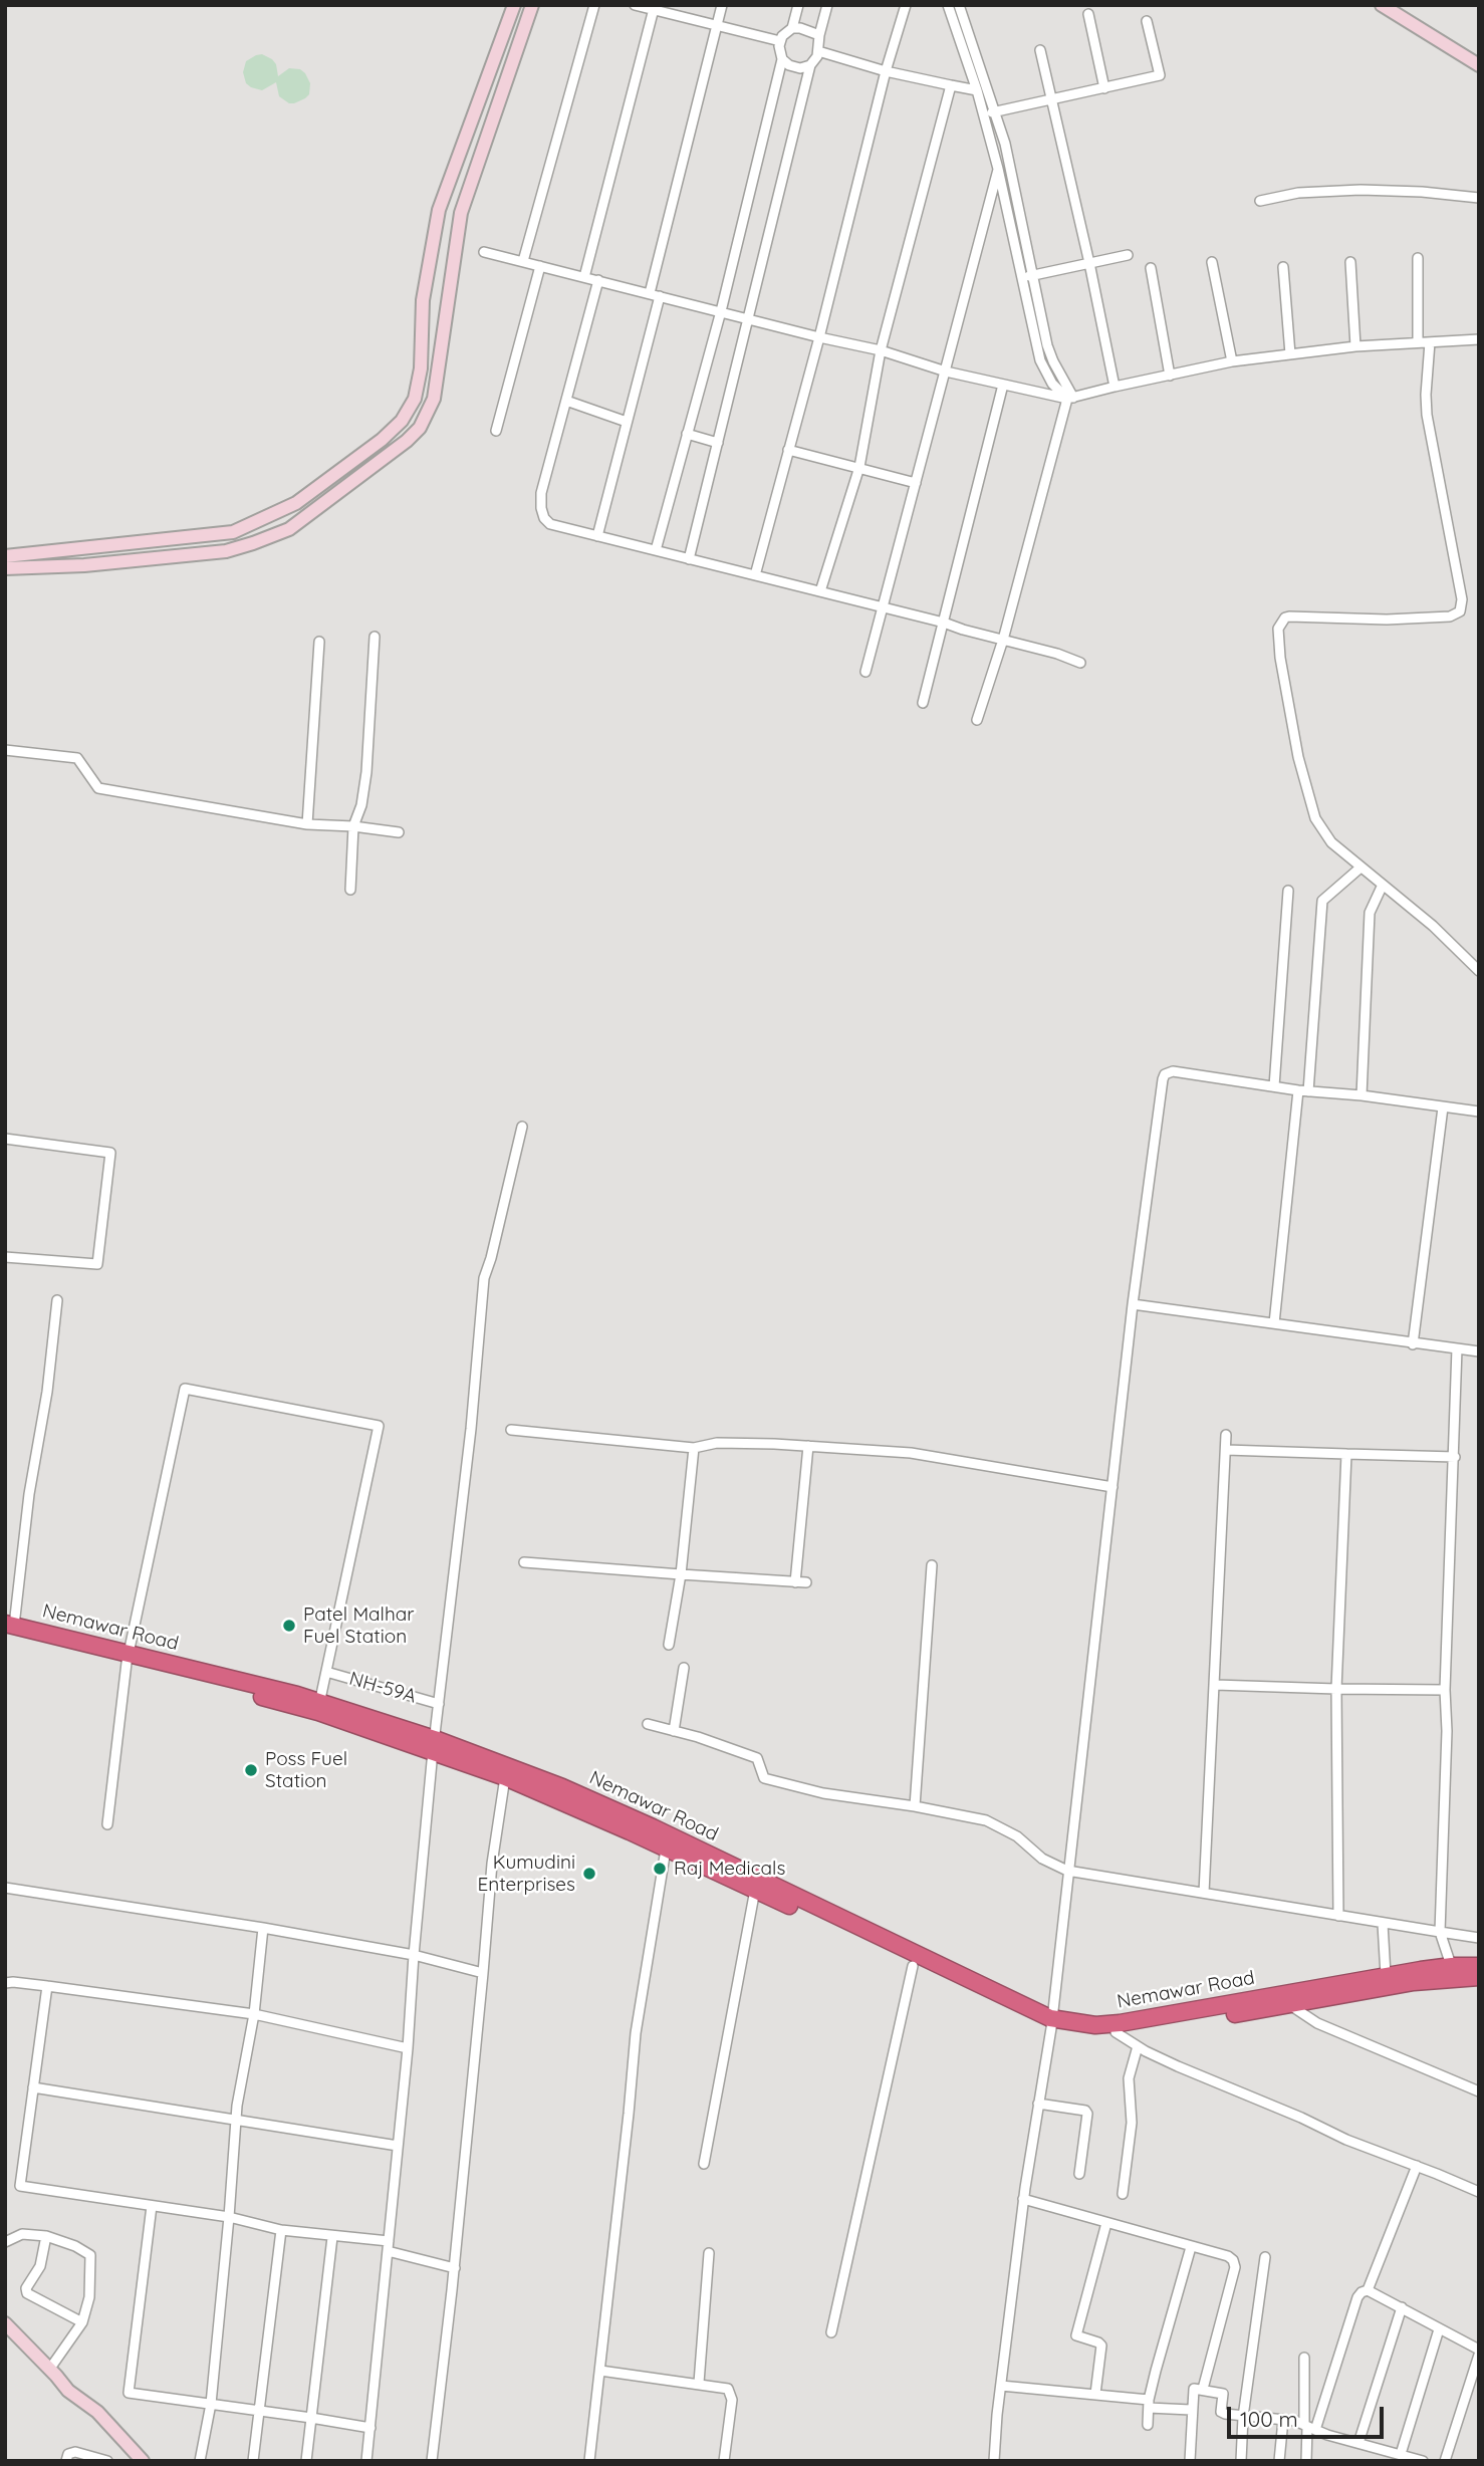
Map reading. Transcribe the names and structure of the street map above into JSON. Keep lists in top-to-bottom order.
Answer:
{
  "streets": {
    "highway": ["Nemawar Road"],
    "street": ["NH-59A"]
  },
  "places": [
    "Patel Malhar Fuel Station",
    "Poss Fuel Station",
    "Raj Medicals",
    "Kumudini Enterprises"
  ],
  "scale_bar": "100 m"
}
